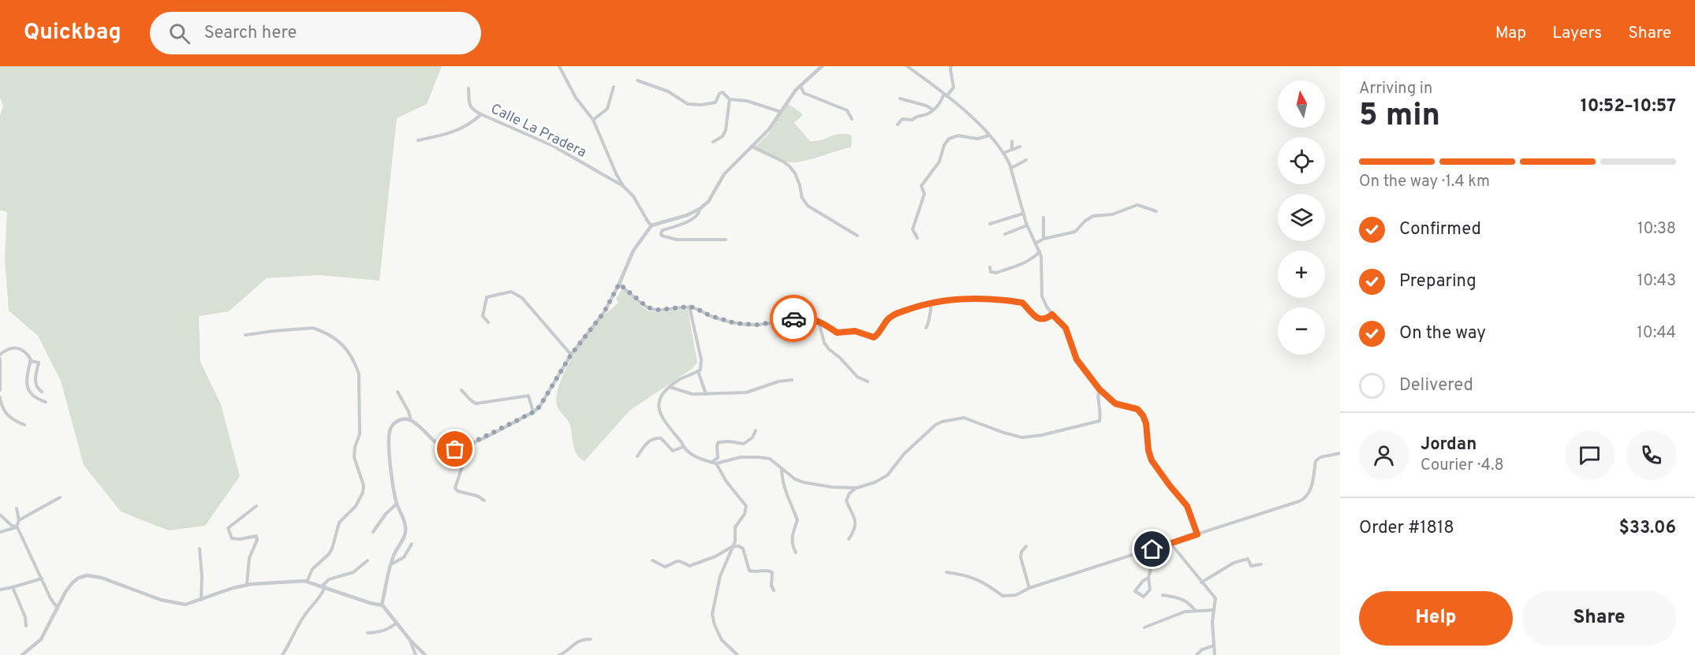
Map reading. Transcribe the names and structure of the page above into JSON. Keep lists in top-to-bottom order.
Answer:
{
  "streets": {
    "street": ["Calle La Pradera"]
  },
  "north": "top",
  "page": {
    "header": "Quickbag",
    "search": "Search here",
    "nav": ["Map", "Layers", "Share"],
    "heading": ["5 min", "Arriving in", "10:52–10:57"],
    "panel": [
      "Jordan",
      "Courier · 4.8",
      "Order #1818",
      "$33.06"
    ],
    "map_buttons": ["+", "−"],
    "bar": "On the way · 1.4 km",
    "list": [
      ["Confirmed", "10:38"],
      ["Preparing", "10:43"],
      ["On the way", "10:44"],
      "Delivered"
    ],
    "buttons": ["Help", "Share"]
  }
}
